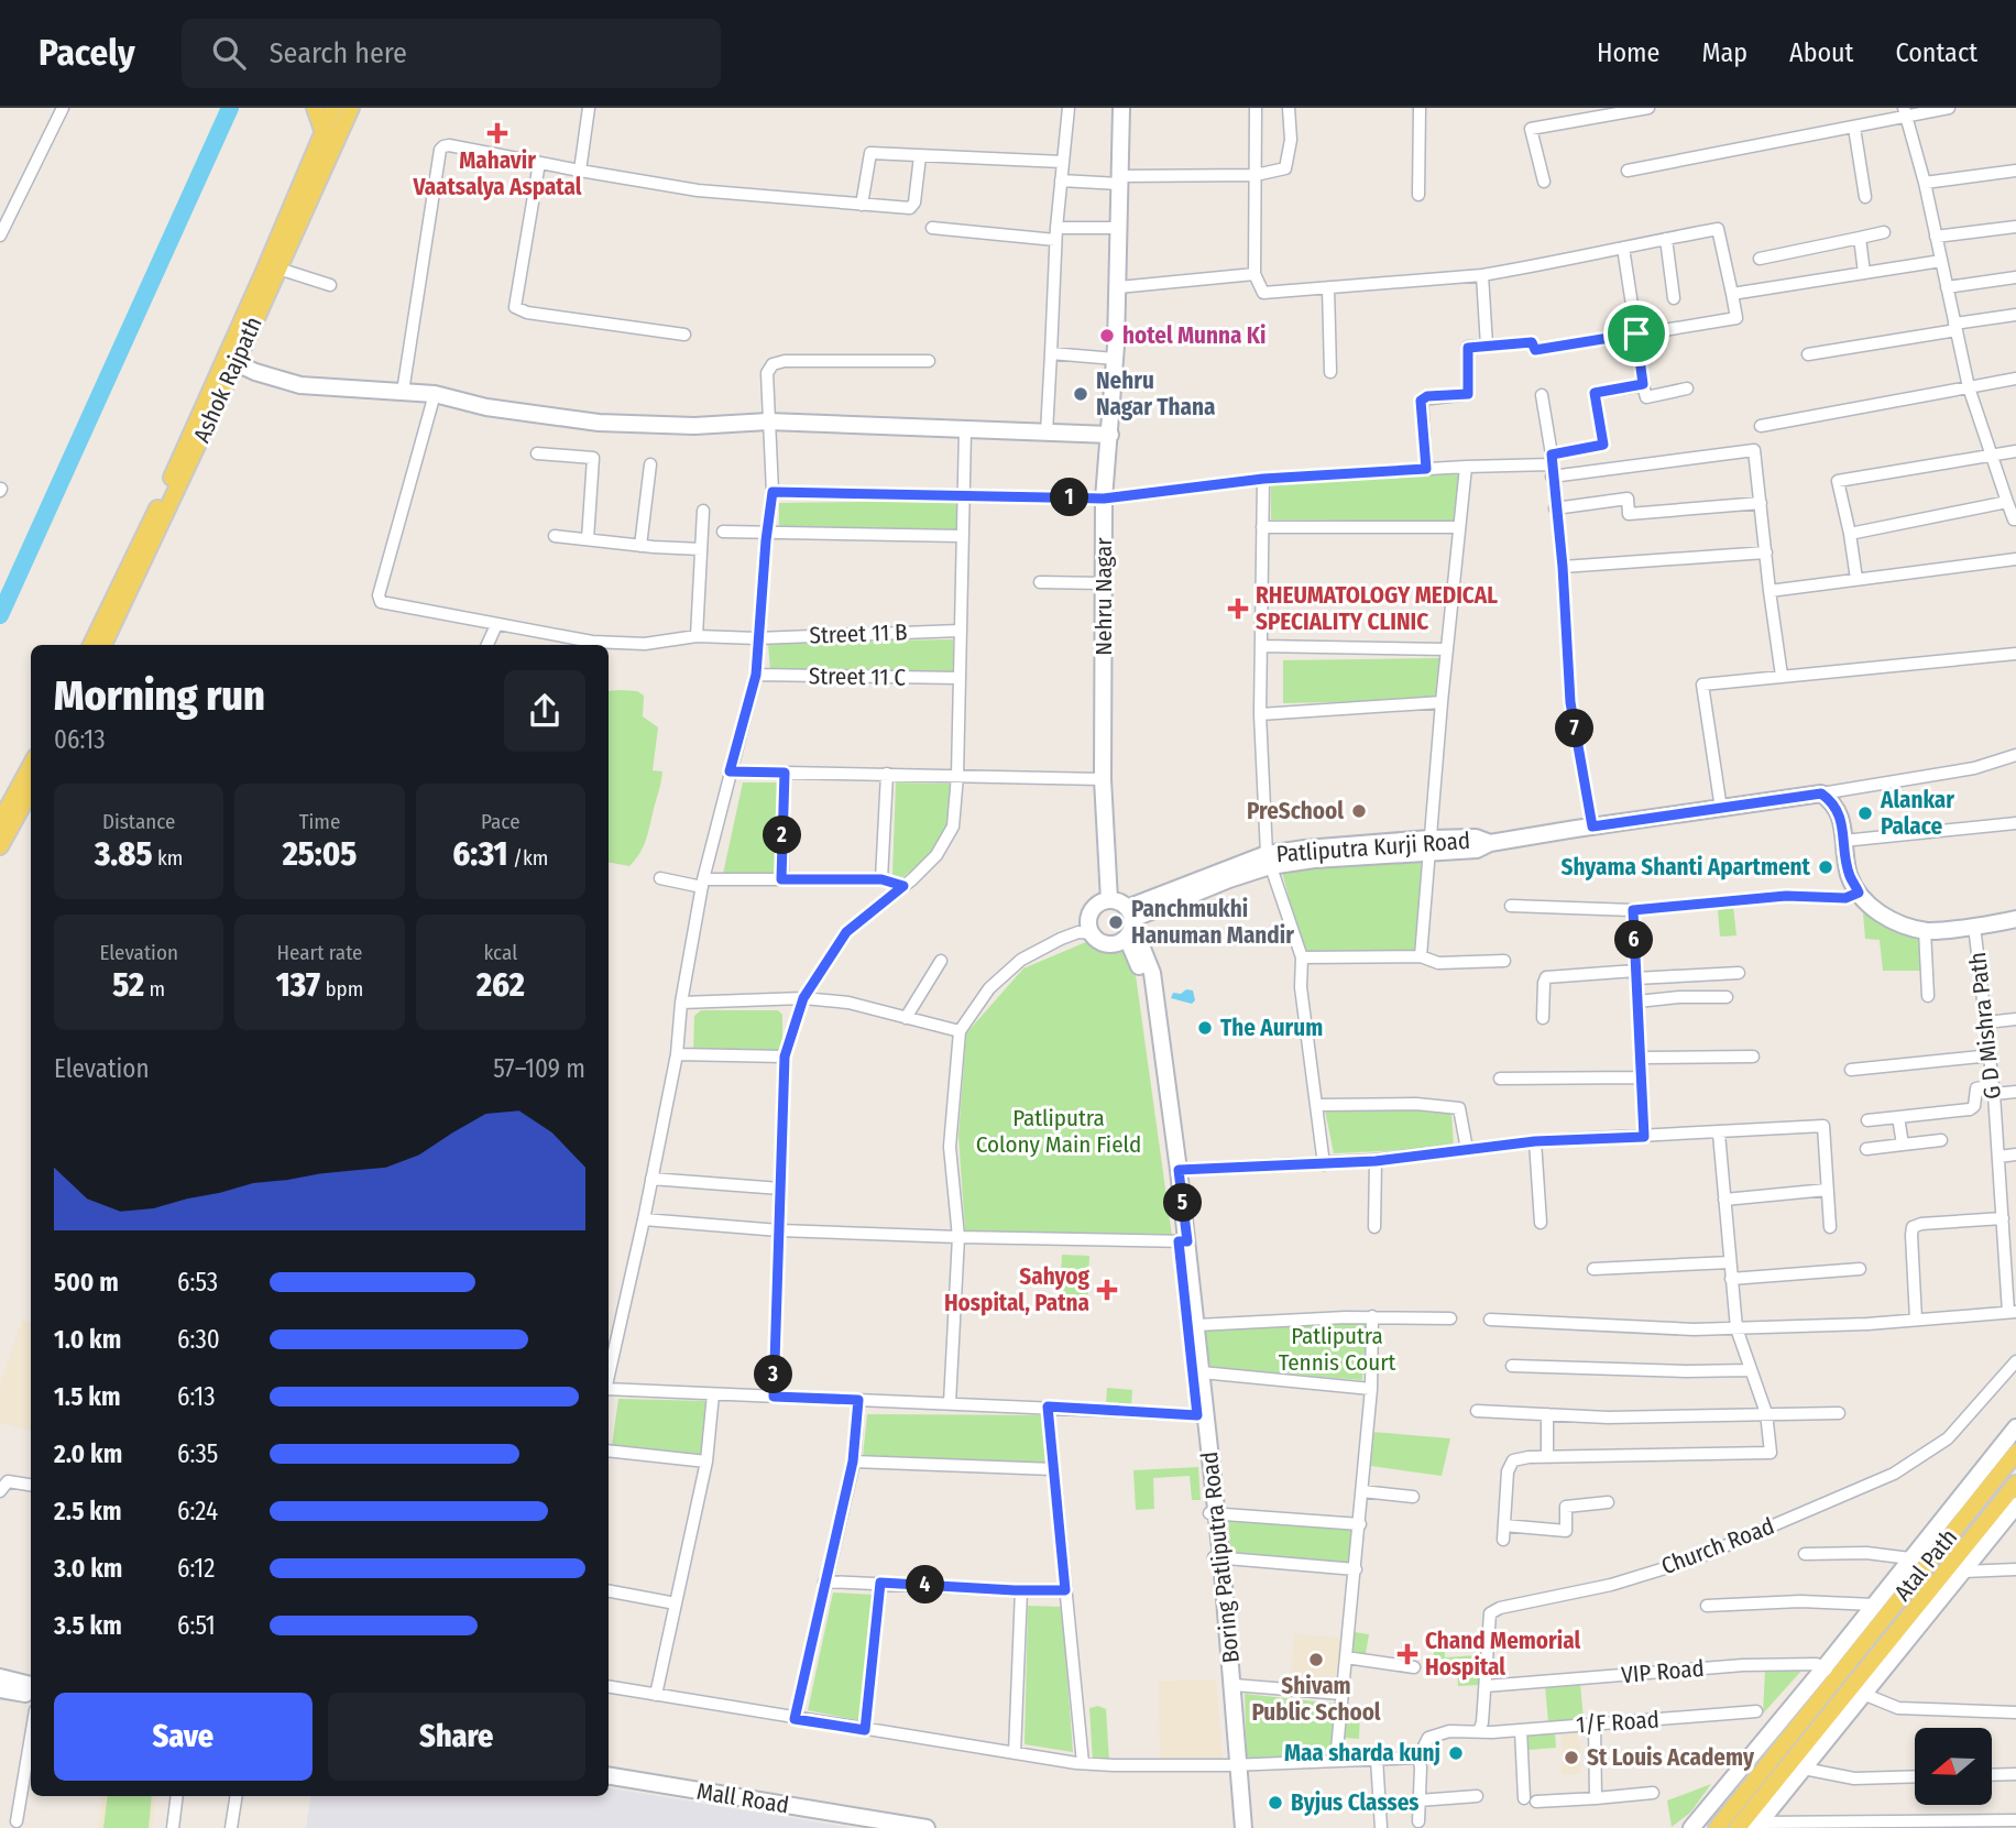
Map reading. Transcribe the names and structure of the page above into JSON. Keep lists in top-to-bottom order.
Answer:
{
  "streets": {
    "main road": ["Ashok Rajpath", "Atal Path"],
    "street": [
      "Nehru Nagar",
      "Street 11 B",
      "Street 11 C",
      "Patliputra Kurji Road",
      "G D Mishra Path",
      "Church Road",
      "Boring Patliputra Road",
      "VIP Road",
      "1/F Road",
      "Mall Road"
    ]
  },
  "crossings": [
    ["Nehru Nagar", "Patliputra Kurji Road"],
    ["Nehru Nagar", "Boring Patliputra Road"],
    ["Patliputra Kurji Road", "Boring Patliputra Road"],
    ["Church Road", "VIP Road"],
    ["Church Road", "1/F Road"],
    ["Atal Path", "VIP Road"]
  ],
  "parks": ["Patliputra Colony Main Field", "Patliputra Tennis Court"],
  "places": {
    "health": [
      "Mahavir Vaatsalya Aspatal",
      "RHEUMATOLOGY MEDICAL SPECIALITY CLINIC",
      "Sahyog Hospital, Patna",
      "Chand Memorial Hospital"
    ],
    "other": [
      "hotel Munna Ki",
      "Nehru Nagar Thana",
      "PreSchool",
      "Alankar Palace",
      "Shyama Shanti Apartment",
      "Panchmukhi Hanuman Mandir",
      "The Aurum",
      "Shivam Public School",
      "Maa sharda kunj",
      "St Louis Academy",
      "Byjus Classes"
    ]
  },
  "north": "left",
  "page": {
    "header": "Pacely",
    "search": "Search here",
    "nav": [
      "Home",
      "Map",
      "About",
      "Contact"
    ],
    "pins": [
      "1",
      "7",
      "2",
      "6",
      "5",
      "3",
      "4"
    ],
    "heading": ["Morning run", "06:13"],
    "stats": [
      ["Distance", "3.85 km"],
      ["Time", "25:05"],
      ["Pace", "6:31 /km"],
      ["Elevation", "52 m"],
      ["Heart rate", "137 bpm"],
      ["kcal", "262"]
    ],
    "chart": ["Elevation", "57–109 m"],
    "list": [
      {
        "name": "500 m",
        "note": "6:53"
      },
      {
        "name": "1.0 km",
        "note": "6:30"
      },
      {
        "name": "1.5 km",
        "note": "6:13"
      },
      {
        "name": "2.0 km",
        "note": "6:35"
      },
      {
        "name": "2.5 km",
        "note": "6:24"
      },
      {
        "name": "3.0 km",
        "note": "6:12"
      },
      {
        "name": "3.5 km",
        "note": "6:51"
      }
    ],
    "buttons": ["Save", "Share"]
  }
}
